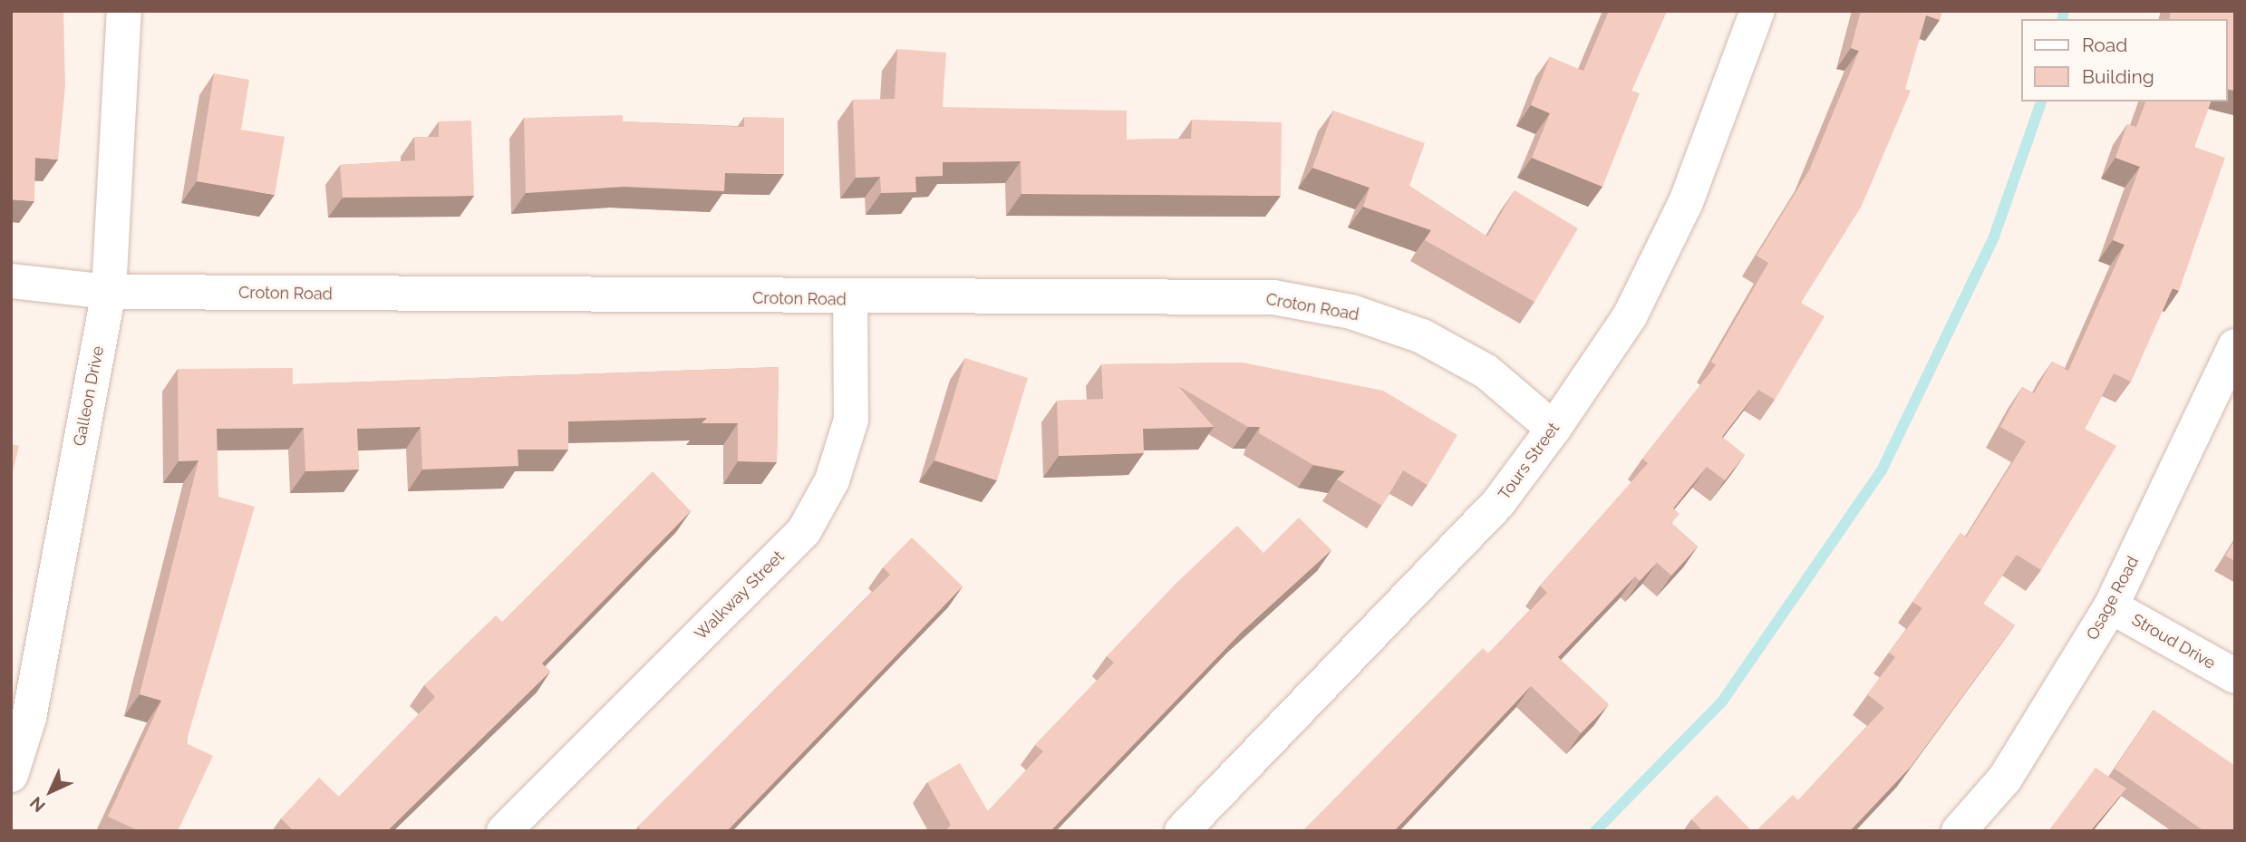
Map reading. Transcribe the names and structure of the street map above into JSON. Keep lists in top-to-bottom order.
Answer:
{
  "streets": {
    "street": [
      "Croton Road",
      "Galleon Drive",
      "Tours Street",
      "Walkway Street",
      "Osage Road",
      "Stroud Drive"
    ]
  },
  "crossings": [
    ["Croton Road", "Galleon Drive"],
    ["Croton Road", "Tours Street"],
    ["Croton Road", "Walkway Street"],
    ["Osage Road", "Stroud Drive"]
  ],
  "legend": ["Road", "Building"],
  "north": "bottom left"
}
